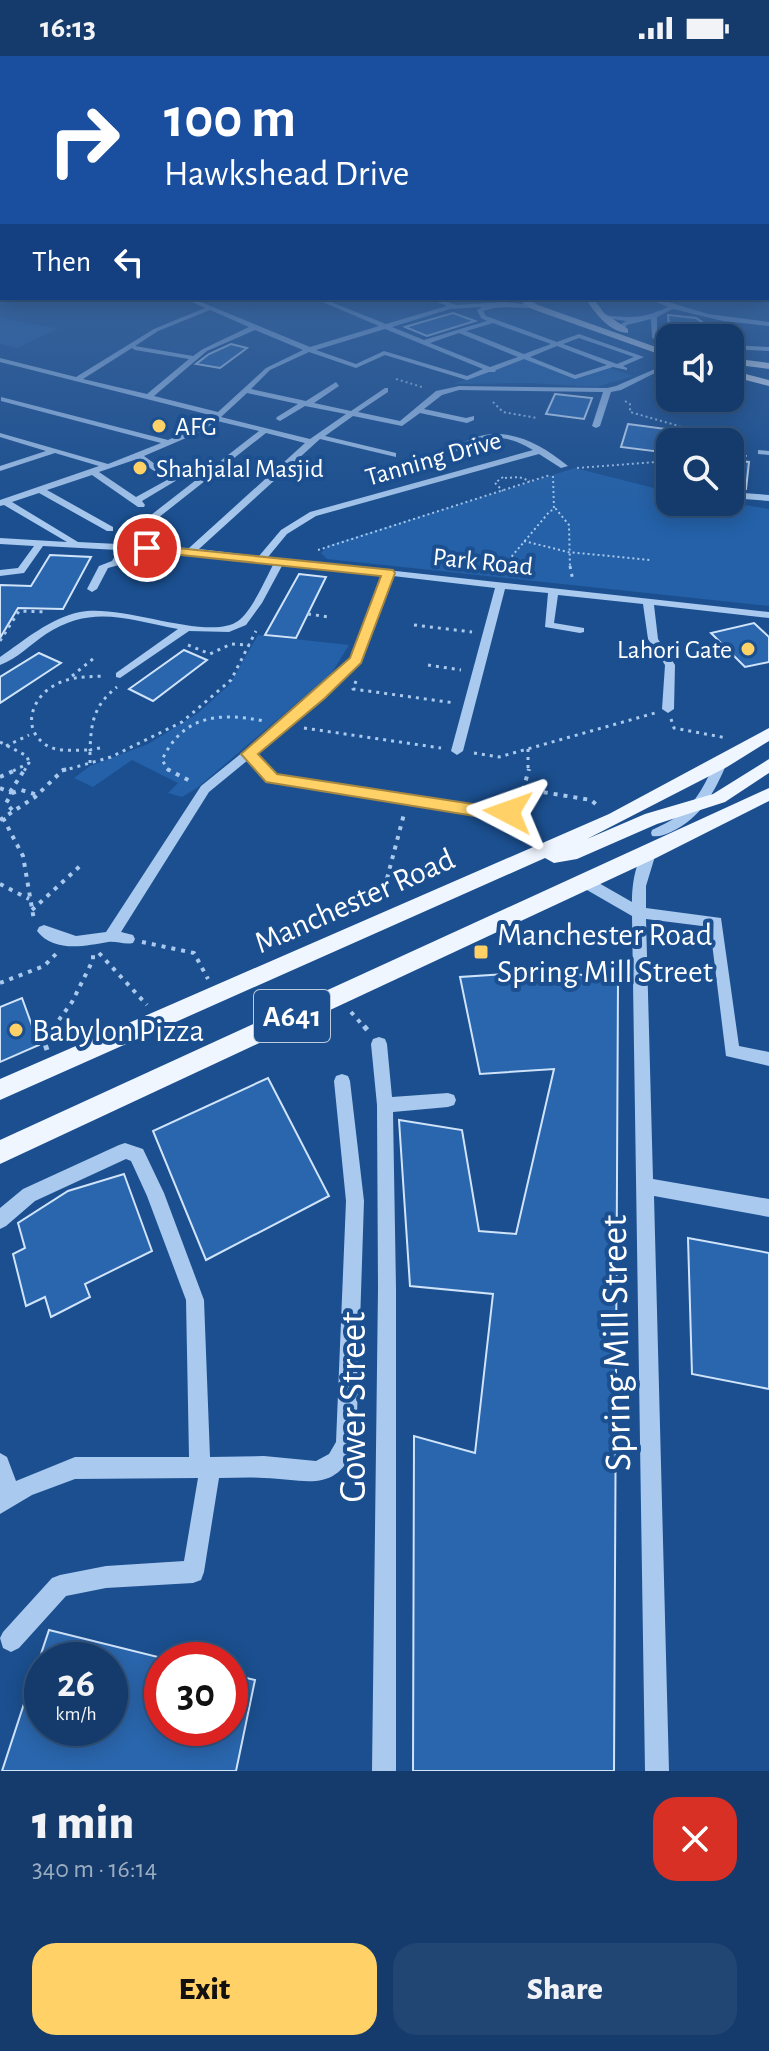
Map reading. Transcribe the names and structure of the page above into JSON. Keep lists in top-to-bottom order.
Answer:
{
  "streets": {
    "main road": ["Manchester Road", "A641"],
    "street": [
      "Tanning Drive",
      "Park Road",
      "Spring Mill Street",
      "Gower Street"
    ]
  },
  "crossings": [
    ["Tanning Drive", "Park Road"],
    ["A641", "Spring Mill Street"]
  ],
  "places": {
    "other": [
      "AFG",
      "Shahjalal Masjid",
      "Lahori Gate",
      "Babylon Pizza"
    ],
    "transit": ["Manchester Road Spring Mill Street"]
  },
  "page": {
    "status": "16:13",
    "turn": ["100 m", "Hawkshead Drive"],
    "then": "Then",
    "speed": "26 km/h",
    "limit": "30",
    "heading": ["1 min", "340 m · 16:14"],
    "buttons": ["Exit", "Share"]
  }
}
